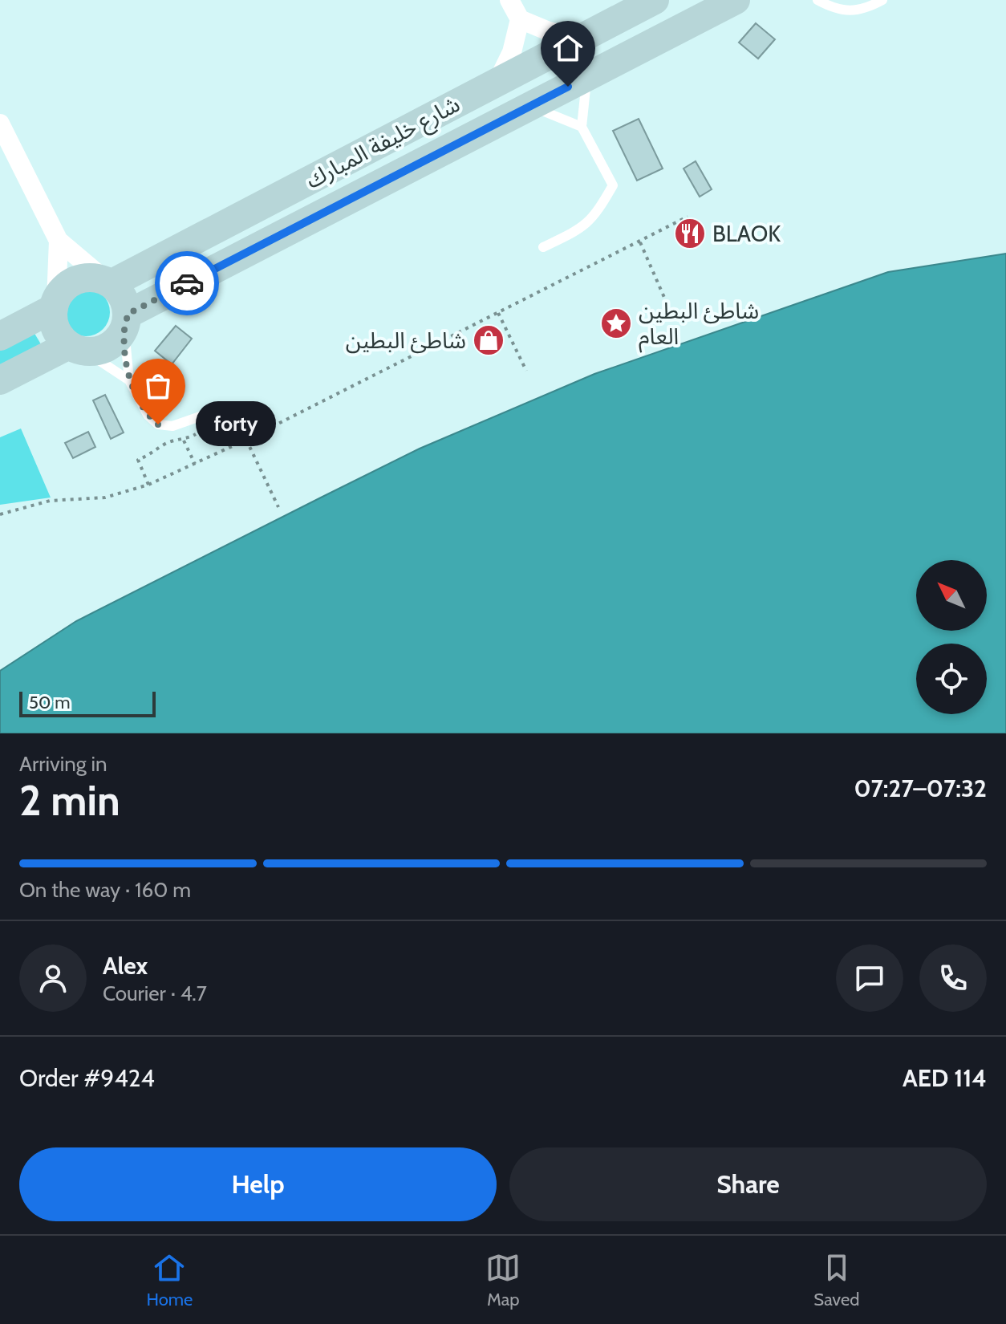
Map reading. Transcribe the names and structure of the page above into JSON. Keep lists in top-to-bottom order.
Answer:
{
  "streets": {
    "street": ["شارع خليفة المبارك"]
  },
  "places": {
    "restaurant": ["BLAOK"],
    "place": ["شاطئ البطين العام"],
    "shop": ["شاطئ البطين"],
    "other": ["forty"]
  },
  "scale_bar": "50 m",
  "north": "top left",
  "page": {
    "bubble": "forty",
    "scale": "50 m",
    "heading": ["2 min", "Arriving in", "07:27–07:32"],
    "panel": [
      "Alex",
      "Courier · 4.7",
      "Order #9424",
      "AED 114"
    ],
    "bar": "On the way · 160 m",
    "buttons": ["Help", "Share"],
    "tabs": ["Home", "Map", "Saved"]
  }
}
